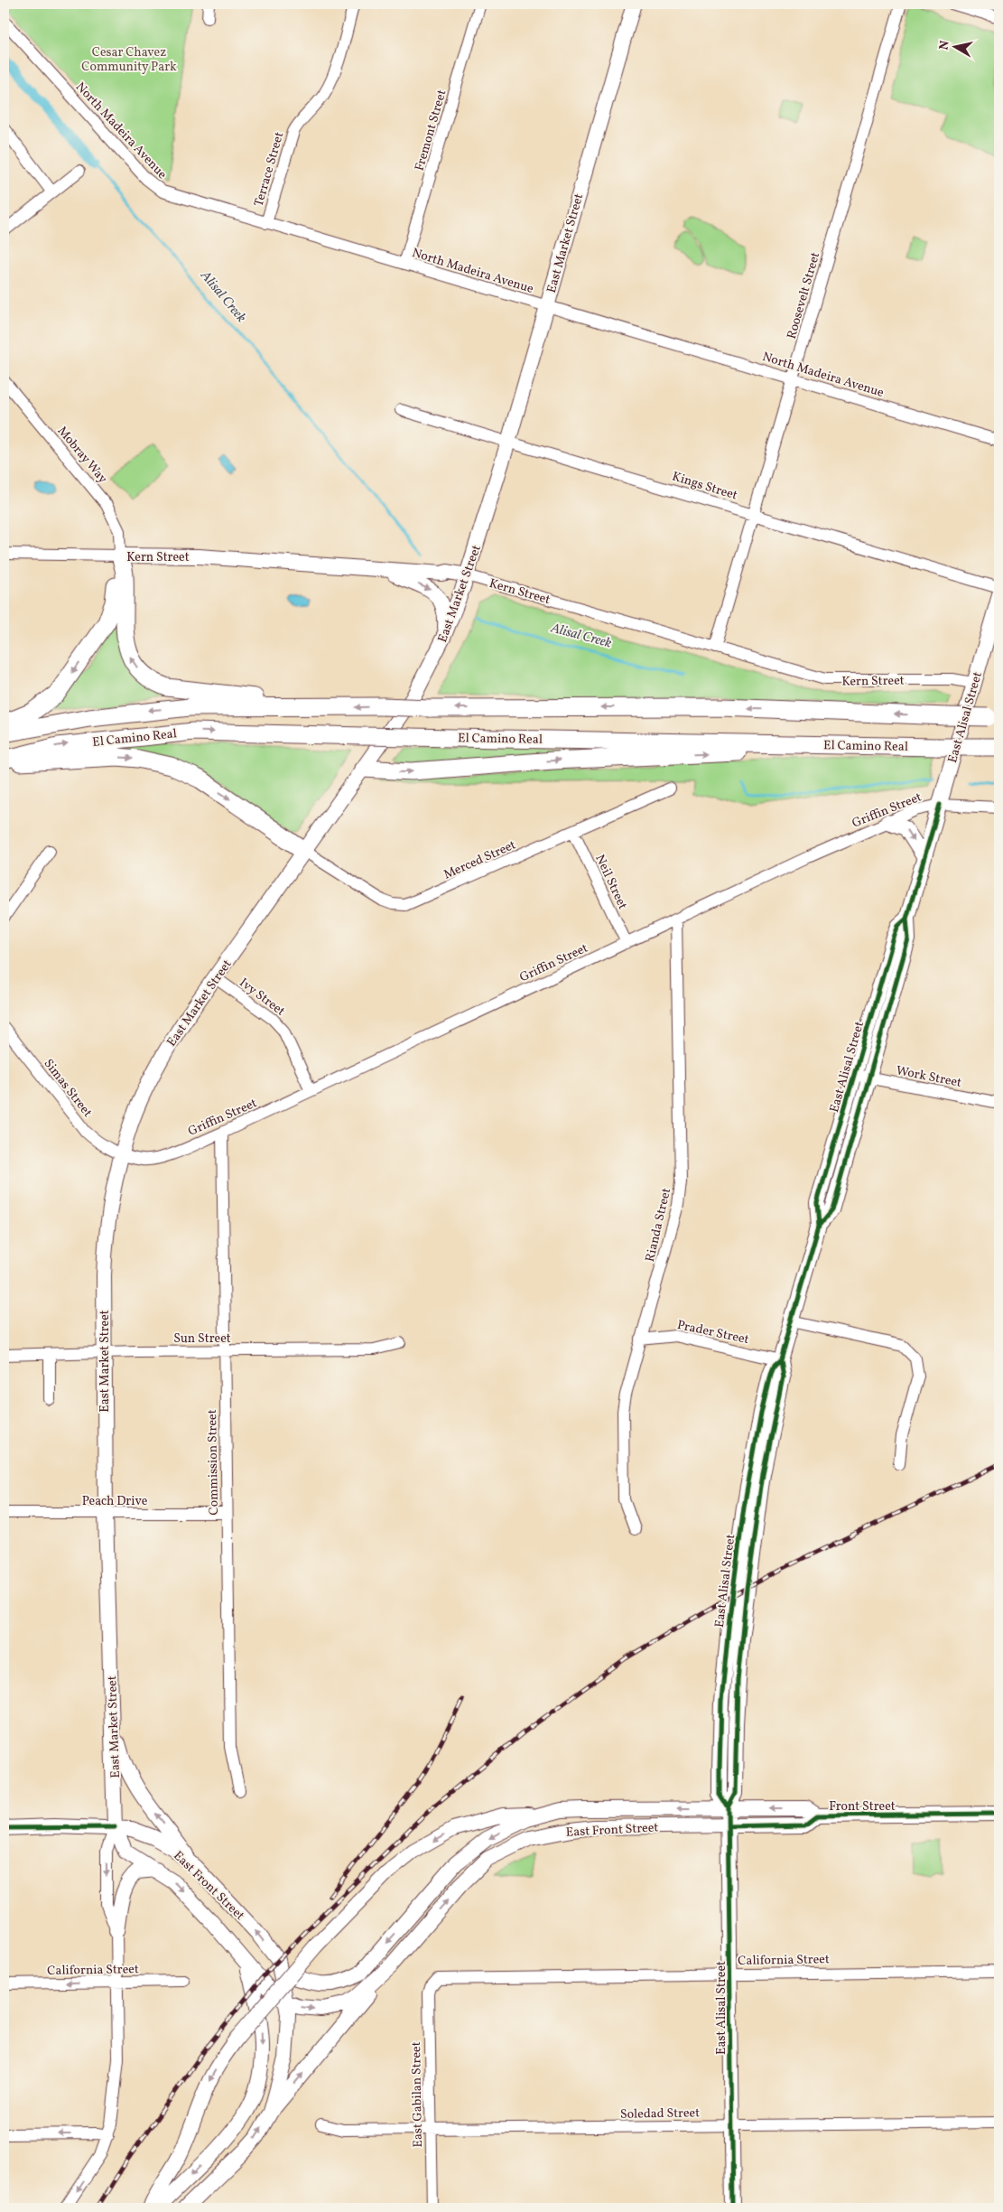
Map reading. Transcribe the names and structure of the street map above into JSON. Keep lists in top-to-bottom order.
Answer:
{
  "streets": {
    "highway": ["El Camino Real"],
    "main road": [
      "East Market Street",
      "Kern Street",
      "East Alisal Street",
      "Front Street",
      "East Front Street"
    ],
    "street": [
      "North Madeira Avenue",
      "Fremont Street",
      "Terrace Street",
      "Roosevelt Street",
      "Mobray Way",
      "Kings Street",
      "Griffin Street",
      "Merced Street",
      "Neil Street",
      "Ivy Street",
      "Work Street",
      "Simas Street",
      "Rianda Street",
      "Prader Street",
      "Sun Street",
      "Commission Street",
      "Peach Drive",
      "California Street",
      "East Gabilan Street",
      "Soledad Street"
    ]
  },
  "crossings": [
    ["North Madeira Avenue", "Fremont Street"],
    ["North Madeira Avenue", "Terrace Street"],
    ["North Madeira Avenue", "East Market Street"],
    ["North Madeira Avenue", "Roosevelt Street"],
    ["East Market Street", "Kings Street"],
    ["East Market Street", "Kern Street"],
    ["East Market Street", "Griffin Street"],
    ["East Market Street", "Merced Street"],
    ["East Market Street", "Ivy Street"],
    ["East Market Street", "Simas Street"],
    ["East Market Street", "Sun Street"],
    ["East Market Street", "Peach Drive"],
    ["East Market Street", "East Front Street"],
    ["East Market Street", "California Street"],
    ["Roosevelt Street", "Kings Street"],
    ["Roosevelt Street", "Kern Street"],
    ["Mobray Way", "Kern Street"],
    ["Kern Street", "East Alisal Street"],
    ["East Alisal Street", "Griffin Street"],
    ["East Alisal Street", "Work Street"],
    ["East Alisal Street", "Prader Street"],
    ["East Alisal Street", "Front Street"],
    ["East Alisal Street", "East Front Street"],
    ["East Alisal Street", "California Street"],
    ["East Alisal Street", "Soledad Street"],
    ["Griffin Street", "Neil Street"],
    ["Griffin Street", "Ivy Street"],
    ["Griffin Street", "Simas Street"],
    ["Griffin Street", "Rianda Street"],
    ["Griffin Street", "Commission Street"],
    ["Merced Street", "Neil Street"],
    ["Rianda Street", "Prader Street"],
    ["Sun Street", "Commission Street"],
    ["Commission Street", "Peach Drive"],
    ["Front Street", "East Front Street"],
    ["California Street", "East Gabilan Street"],
    ["East Gabilan Street", "Soledad Street"]
  ],
  "water": ["Alisal Creek"],
  "parks": ["Cesar Chavez Community Park"],
  "north": "left"
}
